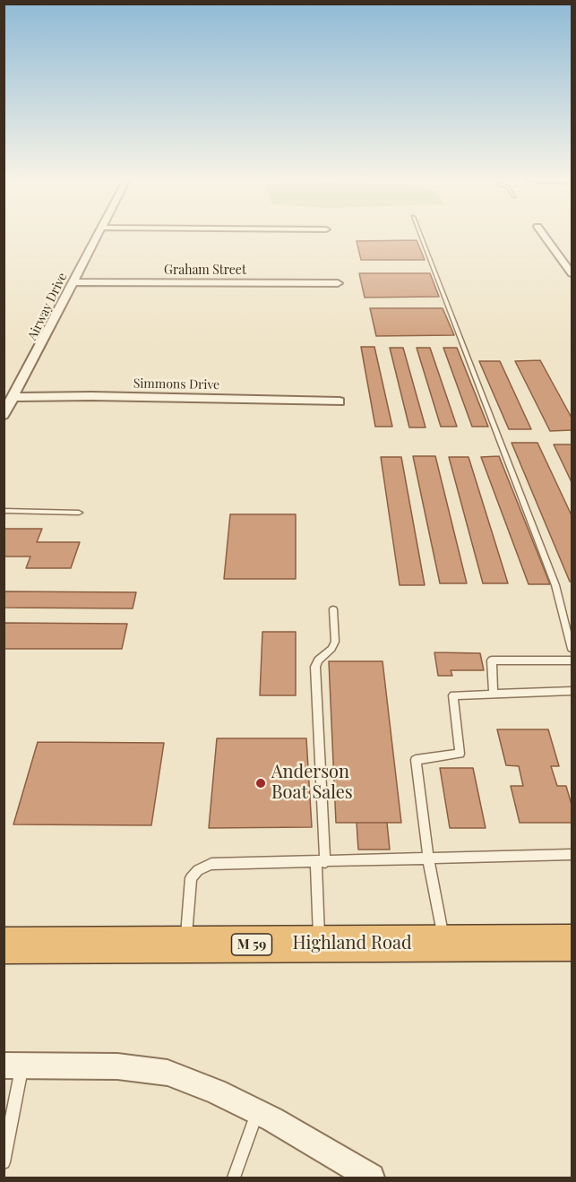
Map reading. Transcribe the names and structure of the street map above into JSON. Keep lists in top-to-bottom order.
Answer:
{
  "streets": {
    "highway": ["Highland Road", "M 59"],
    "street": ["Graham Street", "Airway Drive", "Simmons Drive"]
  },
  "crossings": [
    ["Graham Street", "Airway Drive"],
    ["Airway Drive", "Simmons Drive"]
  ],
  "places": ["Anderson Boat Sales"]
}
